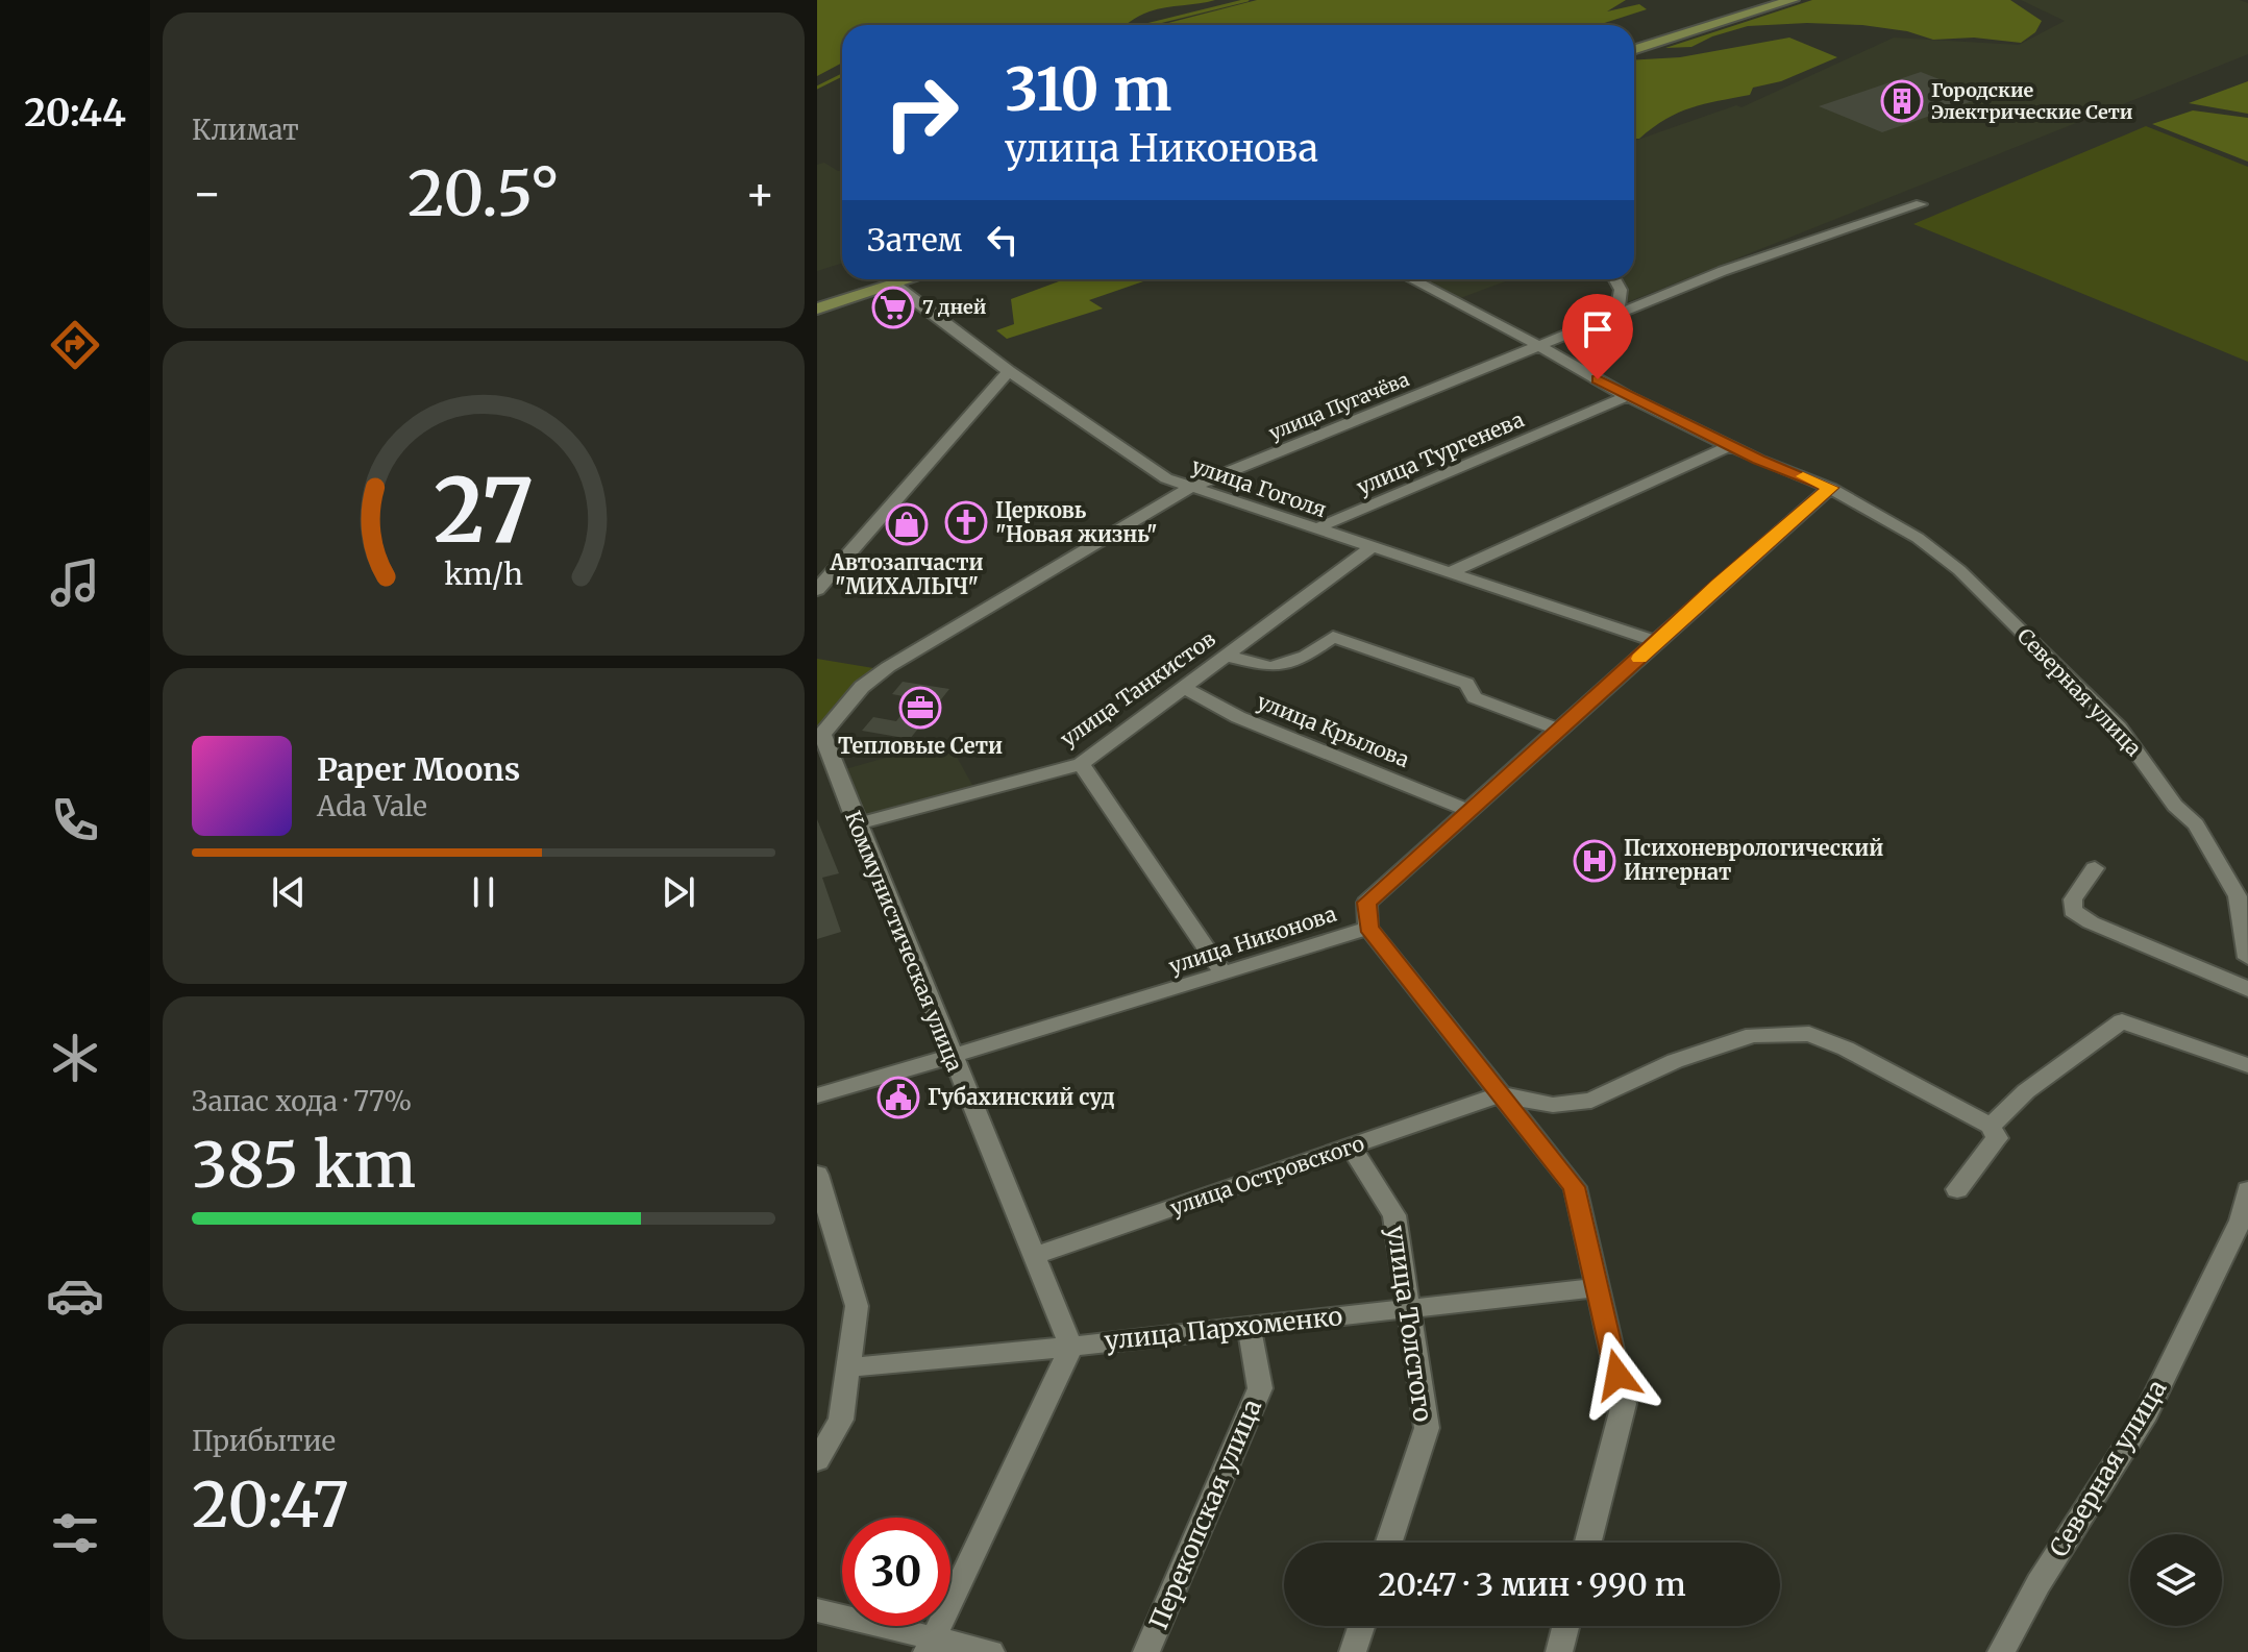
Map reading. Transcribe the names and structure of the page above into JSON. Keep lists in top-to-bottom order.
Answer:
{
  "streets": {
    "street": [
      "улица Пугачёва",
      "улица Тургенева",
      "улица Гоголя",
      "улица Танкистов",
      "Северная улица",
      "улица Крылова",
      "улица Никонова",
      "Коммунистическая улица",
      "улица Островского",
      "улица Толстого",
      "улица Пархоменко",
      "Перекопская улица"
    ]
  },
  "crossings": [
    ["улица Пугачёва", "улица Гоголя"],
    ["улица Пугачёва", "Северная улица"],
    ["улица Пугачёва", "Коммунистическая улица"],
    ["улица Тургенева", "улица Гоголя"],
    ["улица Тургенева", "Северная улица"],
    ["улица Гоголя", "улица Танкистов"],
    ["улица Гоголя", "улица Никонова"],
    ["улица Танкистов", "улица Крылова"],
    ["улица Танкистов", "Коммунистическая улица"],
    ["Северная улица", "улица Никонова"],
    ["улица Крылова", "улица Никонова"],
    ["улица Никонова", "Коммунистическая улица"],
    ["Коммунистическая улица", "улица Островского"],
    ["Коммунистическая улица", "улица Пархоменко"],
    ["улица Островского", "улица Толстого"],
    ["улица Толстого", "улица Пархоменко"],
    ["улица Пархоменко", "Перекопская улица"]
  ],
  "places": {
    "building": ["Городские Электрические Сети"],
    "supermarket": ["7 дней"],
    "church": ["Церковь \"Новая жизнь\""],
    "shop": ["Автозапчасти \"МИХАЛЫЧ\""],
    "office": ["Тепловые Сети"],
    "hospital": ["Психоневрологический Интернат"],
    "public building": ["Губахинский суд"]
  },
  "page": {
    "tabs": "20:44",
    "tile": [
      "Климат",
      ["Запас хода · 77%", "385 km"],
      ["Прибытие", "20:47"]
    ],
    "turn": ["310 m", "улица Никонова"],
    "heat": ["−", "20.5°", "+"],
    "then": "Затем",
    "song": ["Paper Moons", "Ada Vale"],
    "limit": "30",
    "trip": "20:47 · 3 мин · 990 m",
    "gauge": ["27", "km/h"]
  }
}
